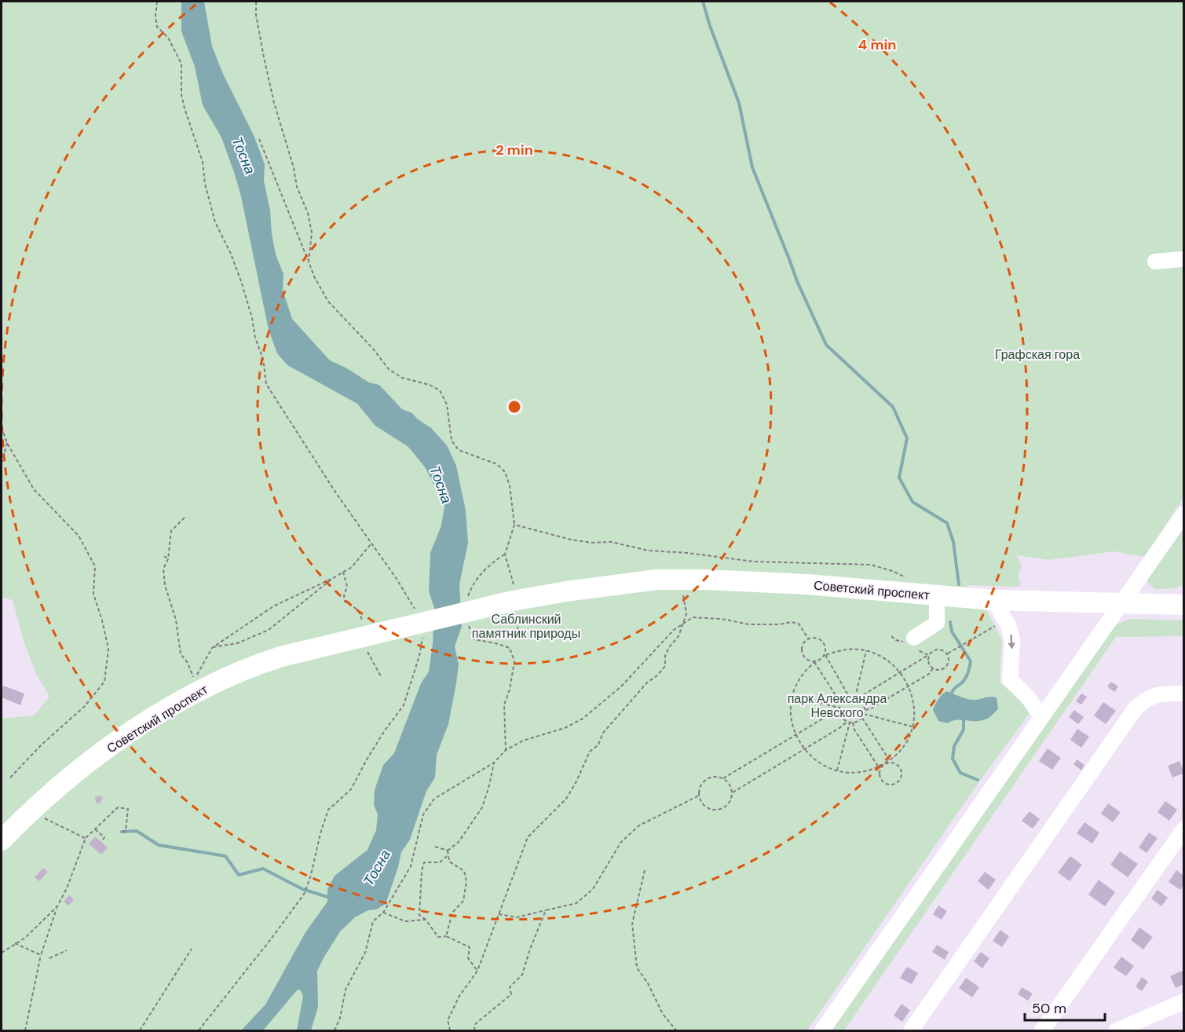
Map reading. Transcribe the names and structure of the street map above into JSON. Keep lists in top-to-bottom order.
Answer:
{
  "streets": {
    "main road": ["Советский проспект"]
  },
  "water": ["Тосна"],
  "parks": ["Графская гора", "Саблинский памятник природы", "парк Александра Невского"],
  "scale_bar": "50 m",
  "rings": ["4 min", "2 min"]
}
